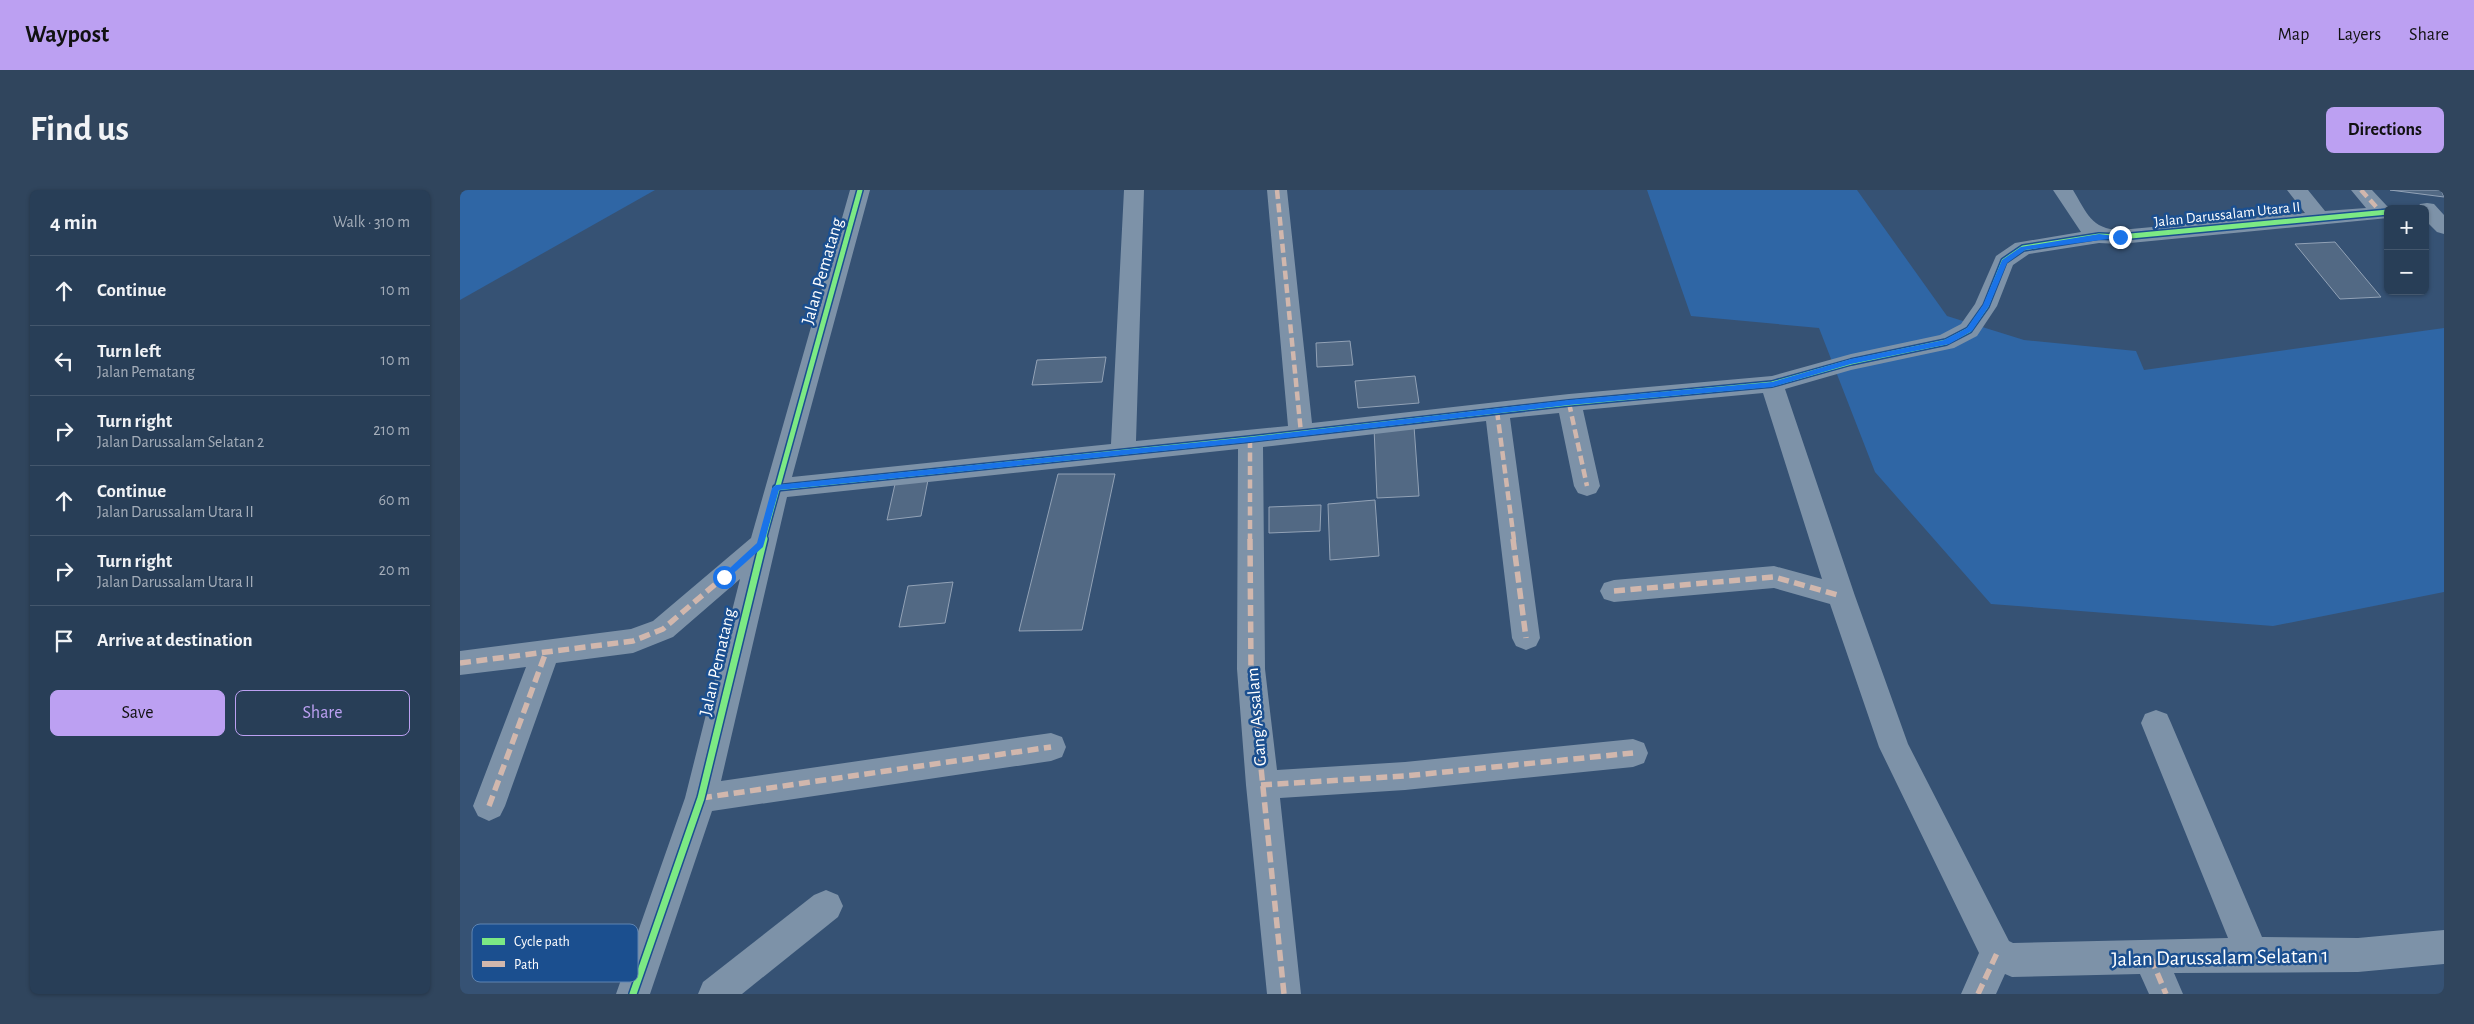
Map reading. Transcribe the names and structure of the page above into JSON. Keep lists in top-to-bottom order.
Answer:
{
  "streets": {
    "street": [
      "Jalan Darussalam Utara II",
      "Jalan Pematang",
      "Gang Assalam",
      "Jalan Darussalam Selatan 1"
    ]
  },
  "crossings": [
    ["Jalan Darussalam Utara II", "Jalan Pematang"],
    ["Jalan Darussalam Utara II", "Gang Assalam"]
  ],
  "legend": ["Cycle path", "Path"],
  "page": {
    "header": "Waypost",
    "nav": ["Map", "Layers", "Share"],
    "buttons": [
      "Directions",
      ["Save", "Share"]
    ],
    "title": "Find us",
    "heading": ["4 min", "Walk · 310 m"],
    "map_buttons": ["+", "−"],
    "list": [
      ["Continue", "10 m"],
      ["Turn left", "Jalan Pematang", "10 m"],
      ["Turn right", "Jalan Darussalam Selatan 2", "210 m"],
      ["Continue", "Jalan Darussalam Utara II", "60 m"],
      ["Turn right", "Jalan Darussalam Utara II", "20 m"],
      "Arrive at destination"
    ]
  }
}
